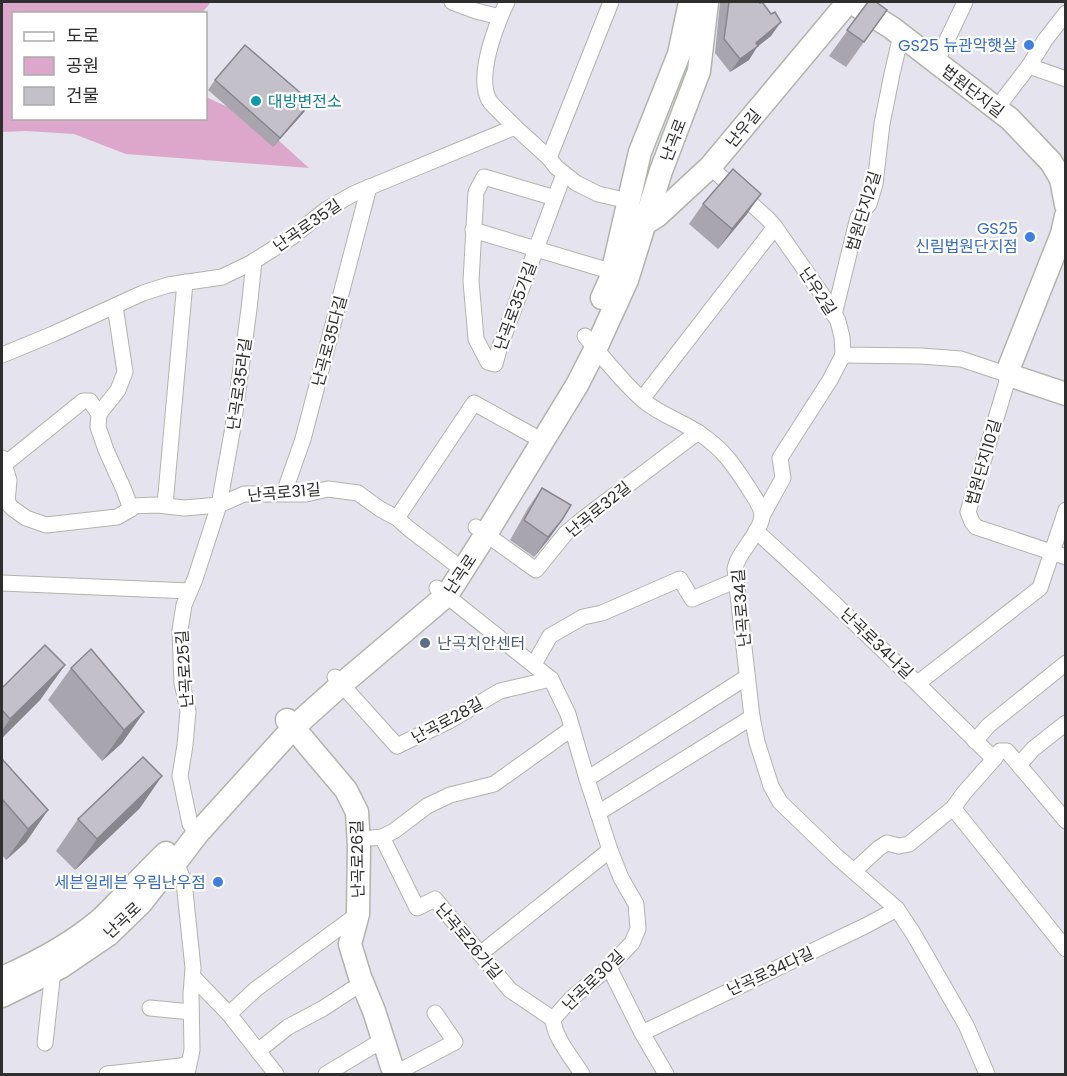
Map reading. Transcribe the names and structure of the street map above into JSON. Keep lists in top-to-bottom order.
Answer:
{
  "streets": {
    "main road": [
      "법원단지길",
      "난우길",
      "난곡로",
      "난곡로26길"
    ],
    "street": [
      "법원단지2길",
      "난곡로35길",
      "난우2길",
      "난곡로35가길",
      "난곡로35다길",
      "난곡로35라길",
      "법원단지10길",
      "난곡로31길",
      "난곡로32길",
      "난곡로34길",
      "난곡로34나길",
      "난곡로25길",
      "난곡로28길",
      "난곡로26가길",
      "난곡로34다길",
      "난곡로30길"
    ]
  },
  "crossings": [
    ["법원단지길", "난우길"],
    ["법원단지길", "법원단지2길"],
    ["난우길", "난곡로"],
    ["난우길", "난우2길"],
    ["난곡로", "난곡로31길"],
    ["난곡로", "난곡로32길"],
    ["난곡로", "난곡로25길"],
    ["난곡로", "난곡로28길"],
    ["난곡로", "난곡로26길"],
    ["난곡로", "난곡로30길"],
    ["법원단지2길", "난우2길"],
    ["난곡로35길", "난곡로35다길"],
    ["난곡로35길", "난곡로35라길"],
    ["난우2길", "난곡로34길"],
    ["난곡로35다길", "난곡로31길"],
    ["난곡로35라길", "난곡로31길"],
    ["난곡로35라길", "난곡로25길"],
    ["난곡로31길", "난곡로25길"],
    ["난곡로34길", "난곡로34나길"],
    ["난곡로34길", "난곡로34다길"],
    ["난곡로28길", "난곡로30길"],
    ["난곡로26가길", "난곡로30길"]
  ],
  "places": [
    "GS25 뉴관악햇살",
    "대방변전소",
    "GS25 신림법원단지점",
    "난곡치안센터",
    "세븐일레븐 우림난우점"
  ],
  "legend": ["도로", "공원", "건물"]
}
